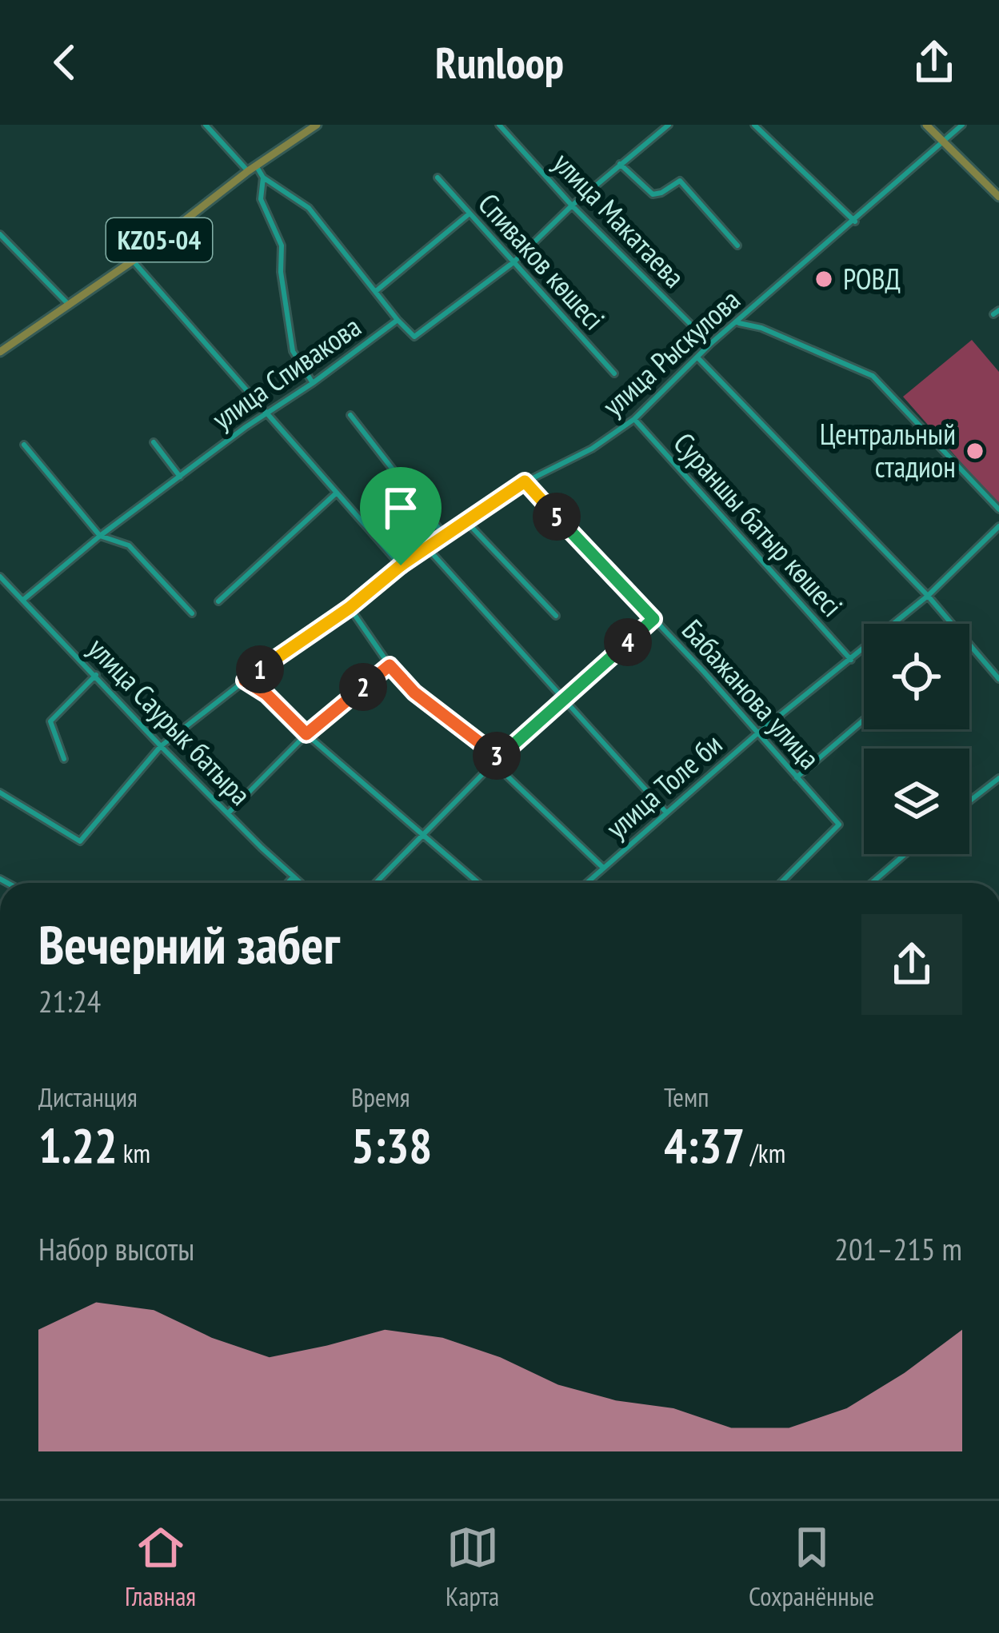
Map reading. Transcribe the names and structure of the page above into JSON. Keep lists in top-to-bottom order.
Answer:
{
  "streets": {
    "main road": ["KZ05-04"],
    "street": [
      "улица Макатаева",
      "Спиваков көшесі",
      "улица Рыскулова",
      "улица Спивакова",
      "Сураншы батыр көшесі",
      "Бабажанова улица",
      "улица Саурык батыра",
      "улица Толе би"
    ]
  },
  "crossings": [
    ["улица Макатаева", "улица Рыскулова"],
    ["улица Макатаева", "улица Спивакова"],
    ["Спиваков көшесі", "улица Спивакова"],
    ["улица Рыскулова", "Сураншы батыр көшесі"],
    ["улица Рыскулова", "Бабажанова улица"],
    ["улица Рыскулова", "улица Саурык батыра"],
    ["улица Спивакова", "улица Саурык батыра"],
    ["Сураншы батыр көшесі", "улица Толе би"],
    ["Бабажанова улица", "улица Толе би"]
  ],
  "places": ["РОВД", "Центральный стадион"],
  "page": {
    "header": "Runloop",
    "pins": [
      "5",
      "4",
      "1",
      "2",
      "3"
    ],
    "heading": ["Вечерний забег", "21:24"],
    "stats": [
      ["Дистанция", "1.22 km"],
      ["Время", "5:38"],
      ["Темп", "4:37 /km"]
    ],
    "chart": ["Набор высоты", "201–215 m"],
    "tabs": ["Главная", "Карта", "Сохранённые"]
  }
}
